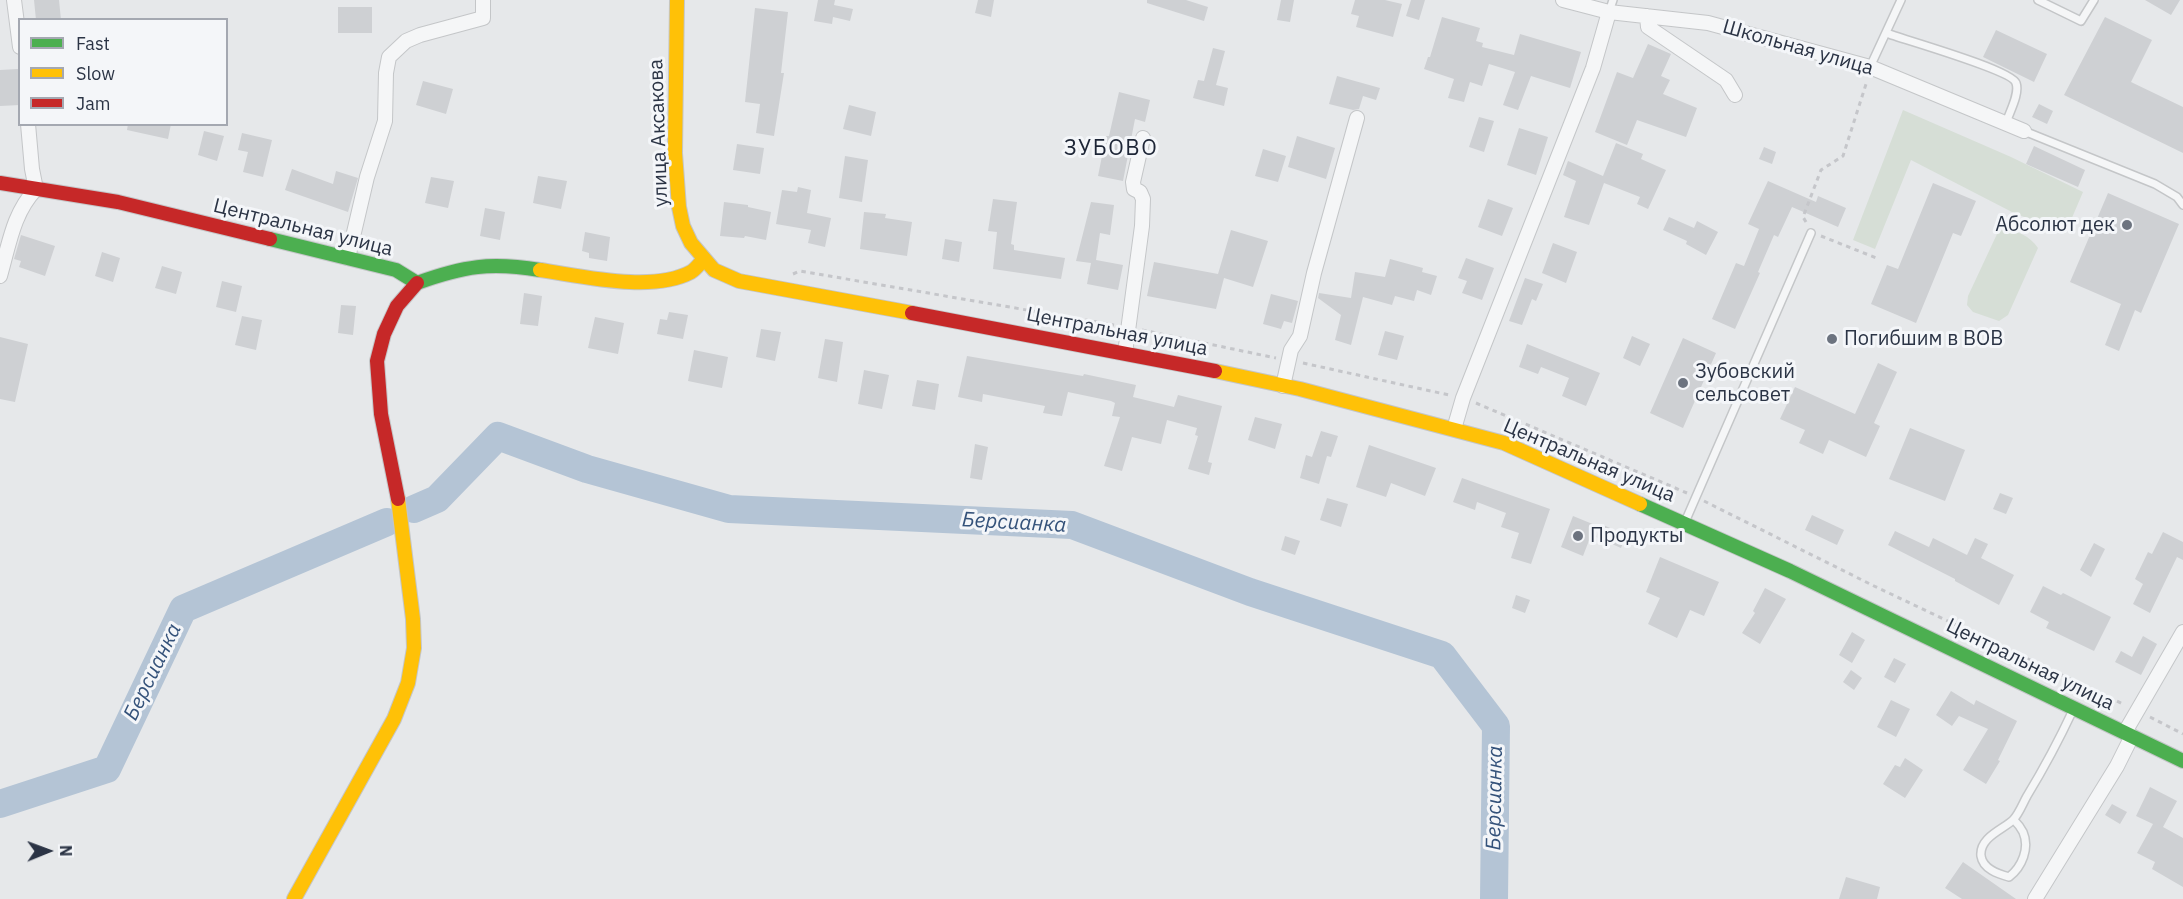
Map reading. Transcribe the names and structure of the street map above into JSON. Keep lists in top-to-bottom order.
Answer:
{
  "streets": {
    "street": ["Школьная улица", "улица Аксакова", "Центральная улица"]
  },
  "crossings": [
    ["улица Аксакова", "Центральная улица"]
  ],
  "districts": ["ЗУБОВО"],
  "water": ["Берсианка"],
  "places": [
    "Абсолют дек",
    "Погибшим в ВОВ",
    "Зубовский сельсовет",
    "Продукты"
  ],
  "legend": ["Fast", "Slow", "Jam"],
  "north": "right"
}
